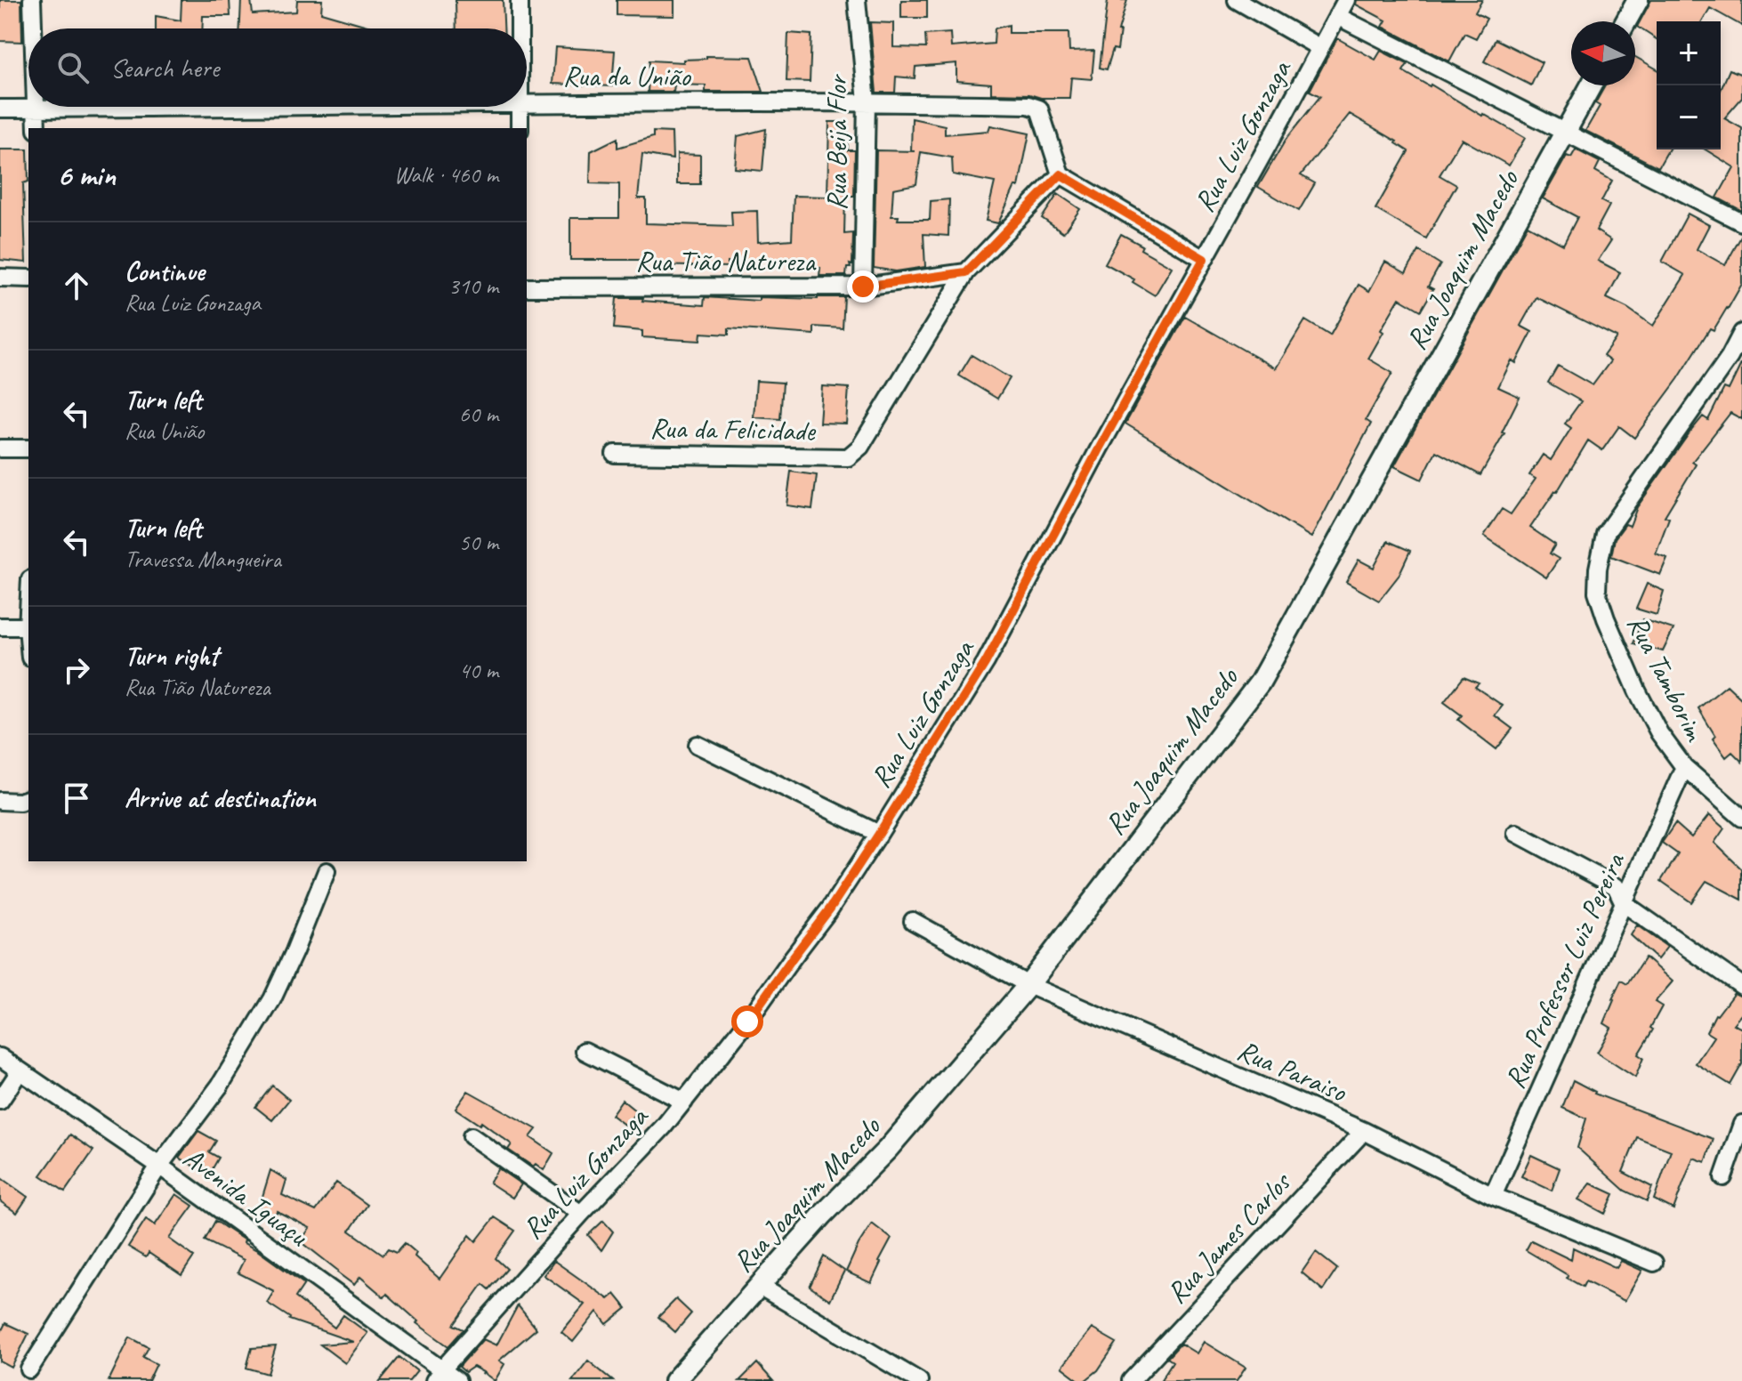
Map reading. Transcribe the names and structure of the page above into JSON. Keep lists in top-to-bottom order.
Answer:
{
  "streets": {
    "street": [
      "Rua da União",
      "Rua Luiz Gonzaga",
      "Rua Beija Flor",
      "Rua Joaquim Macedo",
      "Rua Tião Natureza",
      "Rua da Felicidade",
      "Rua Tamborim",
      "Rua Professor Luiz Pereira",
      "Rua Paraiso",
      "Avenida Iguaçu",
      "Rua James Carlos"
    ]
  },
  "crossings": [
    ["Rua da União", "Rua Beija Flor"],
    ["Rua Luiz Gonzaga", "Avenida Iguaçu"],
    ["Rua Beija Flor", "Rua Tião Natureza"],
    ["Rua Joaquim Macedo", "Rua Paraiso"],
    ["Rua Tião Natureza", "Rua da Felicidade"],
    ["Rua Tamborim", "Rua Professor Luiz Pereira"],
    ["Rua Professor Luiz Pereira", "Rua Paraiso"],
    ["Rua Paraiso", "Rua James Carlos"]
  ],
  "north": "left",
  "page": {
    "map_buttons": ["+", "−"],
    "search": "Search here",
    "heading": ["6 min", "Walk · 460 m"],
    "list": [
      ["Continue", "Rua Luiz Gonzaga", "310 m"],
      ["Turn left", "Rua União", "60 m"],
      ["Turn left", "Travessa Mangueira", "50 m"],
      ["Turn right", "Rua Tião Natureza", "40 m"],
      "Arrive at destination"
    ]
  }
}
